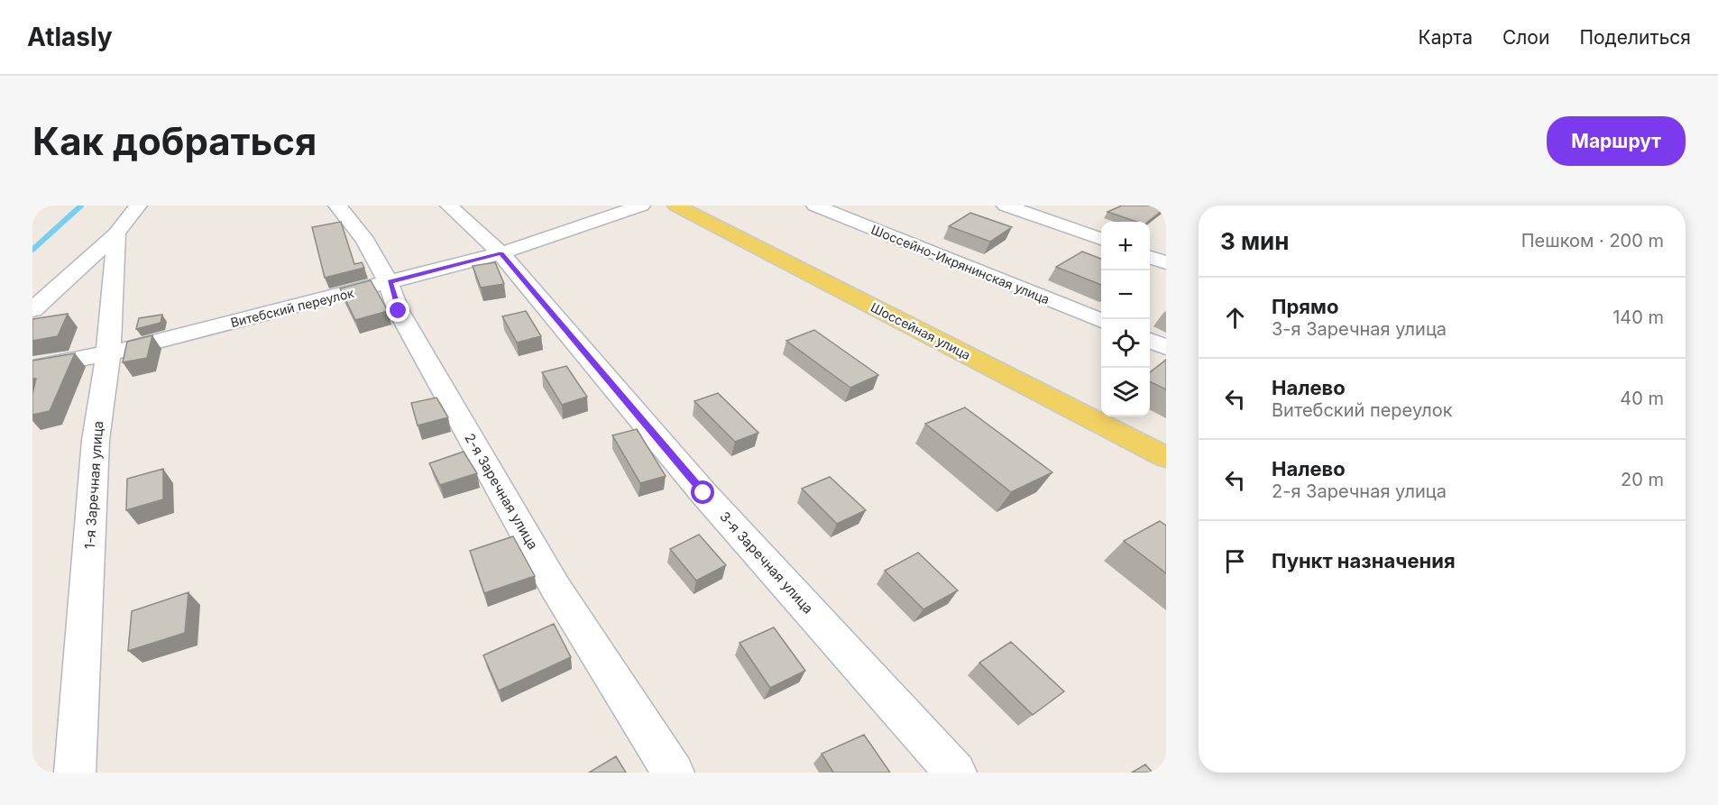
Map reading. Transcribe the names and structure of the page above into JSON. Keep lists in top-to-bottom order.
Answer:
{
  "streets": {
    "main road": ["Шоссейная улица"],
    "street": [
      "Шоссейно-Икрянинская улица",
      "Витебский переулок",
      "1-я Заречная улица",
      "2-я Заречная улица",
      "3-я Заречная улица"
    ]
  },
  "crossings": [
    ["Витебский переулок", "1-я Заречная улица"],
    ["Витебский переулок", "2-я Заречная улица"],
    ["Витебский переулок", "3-я Заречная улица"]
  ],
  "page": {
    "header": "Atlasly",
    "nav": ["Карта", "Слои", "Поделиться"],
    "buttons": "Маршрут",
    "title": "Как добраться",
    "heading": ["3 мин", "Пешком · 200 m"],
    "map_buttons": ["+", "−"],
    "list": [
      ["Прямо", "3-я Заречная улица", "140 m"],
      ["Налево", "Витебский переулок", "40 m"],
      ["Налево", "2-я Заречная улица", "20 m"],
      "Пункт назначения"
    ]
  }
}
